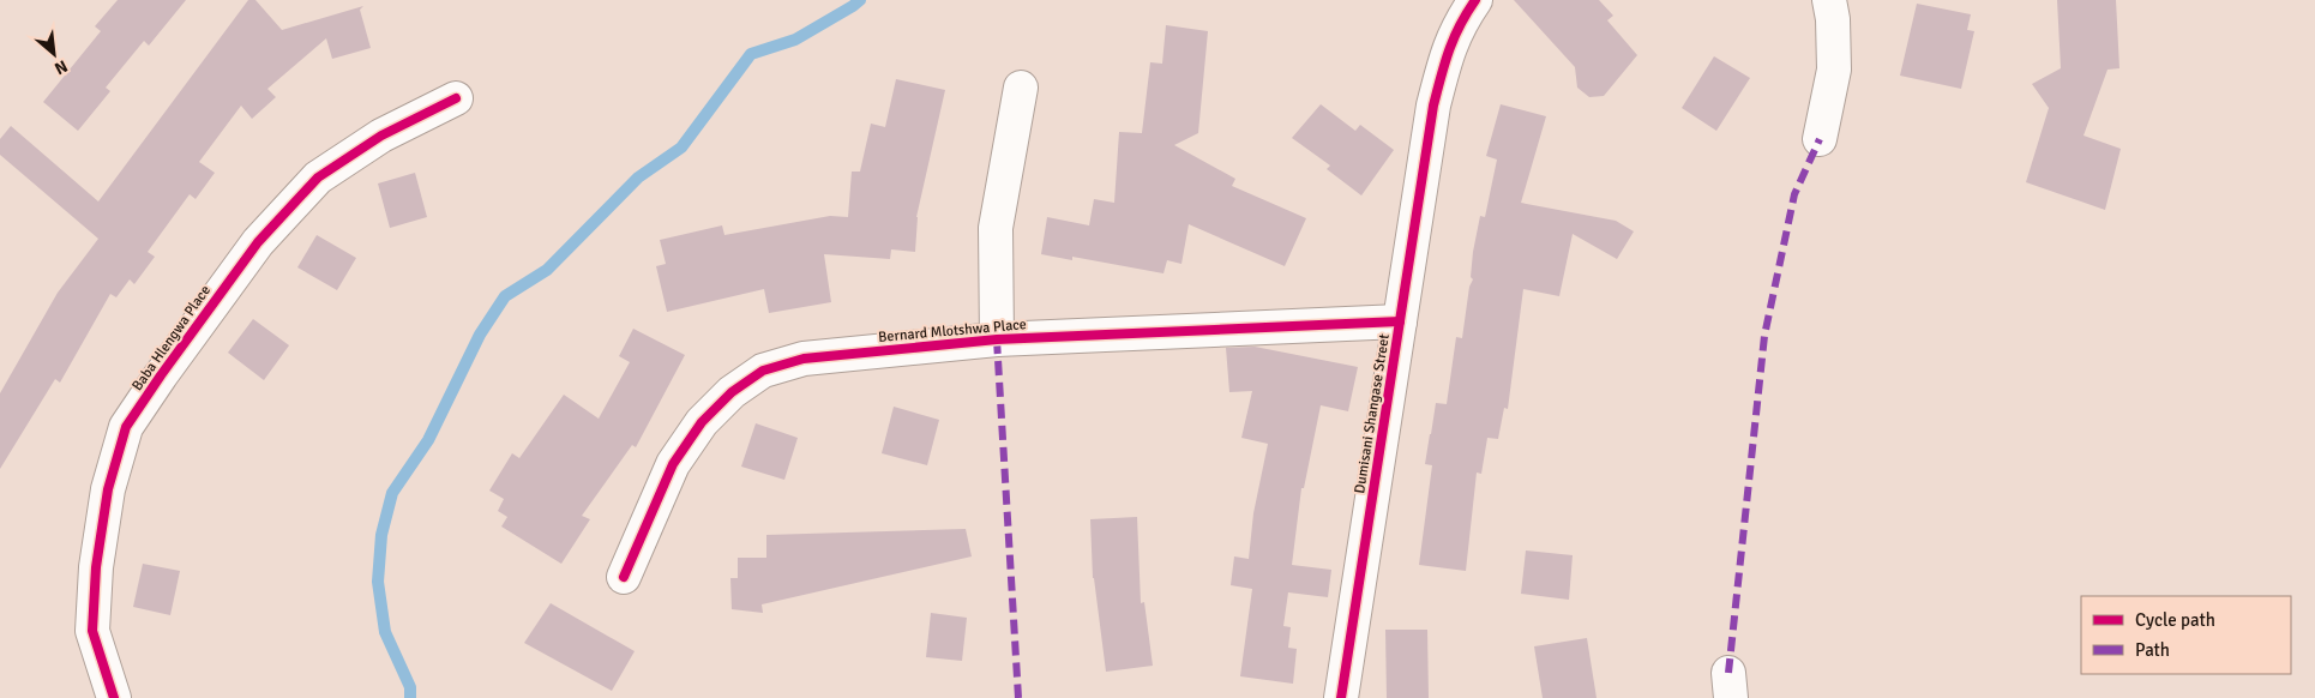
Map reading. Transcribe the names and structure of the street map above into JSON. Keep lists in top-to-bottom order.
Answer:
{
  "streets": {
    "street": ["Bernard Mlotshwa Place", "Baba Hlengwa Place", "Dumisani Shangase Street"]
  },
  "crossings": [
    ["Bernard Mlotshwa Place", "Dumisani Shangase Street"]
  ],
  "legend": ["Cycle path", "Path"],
  "north": "bottom right"
}
